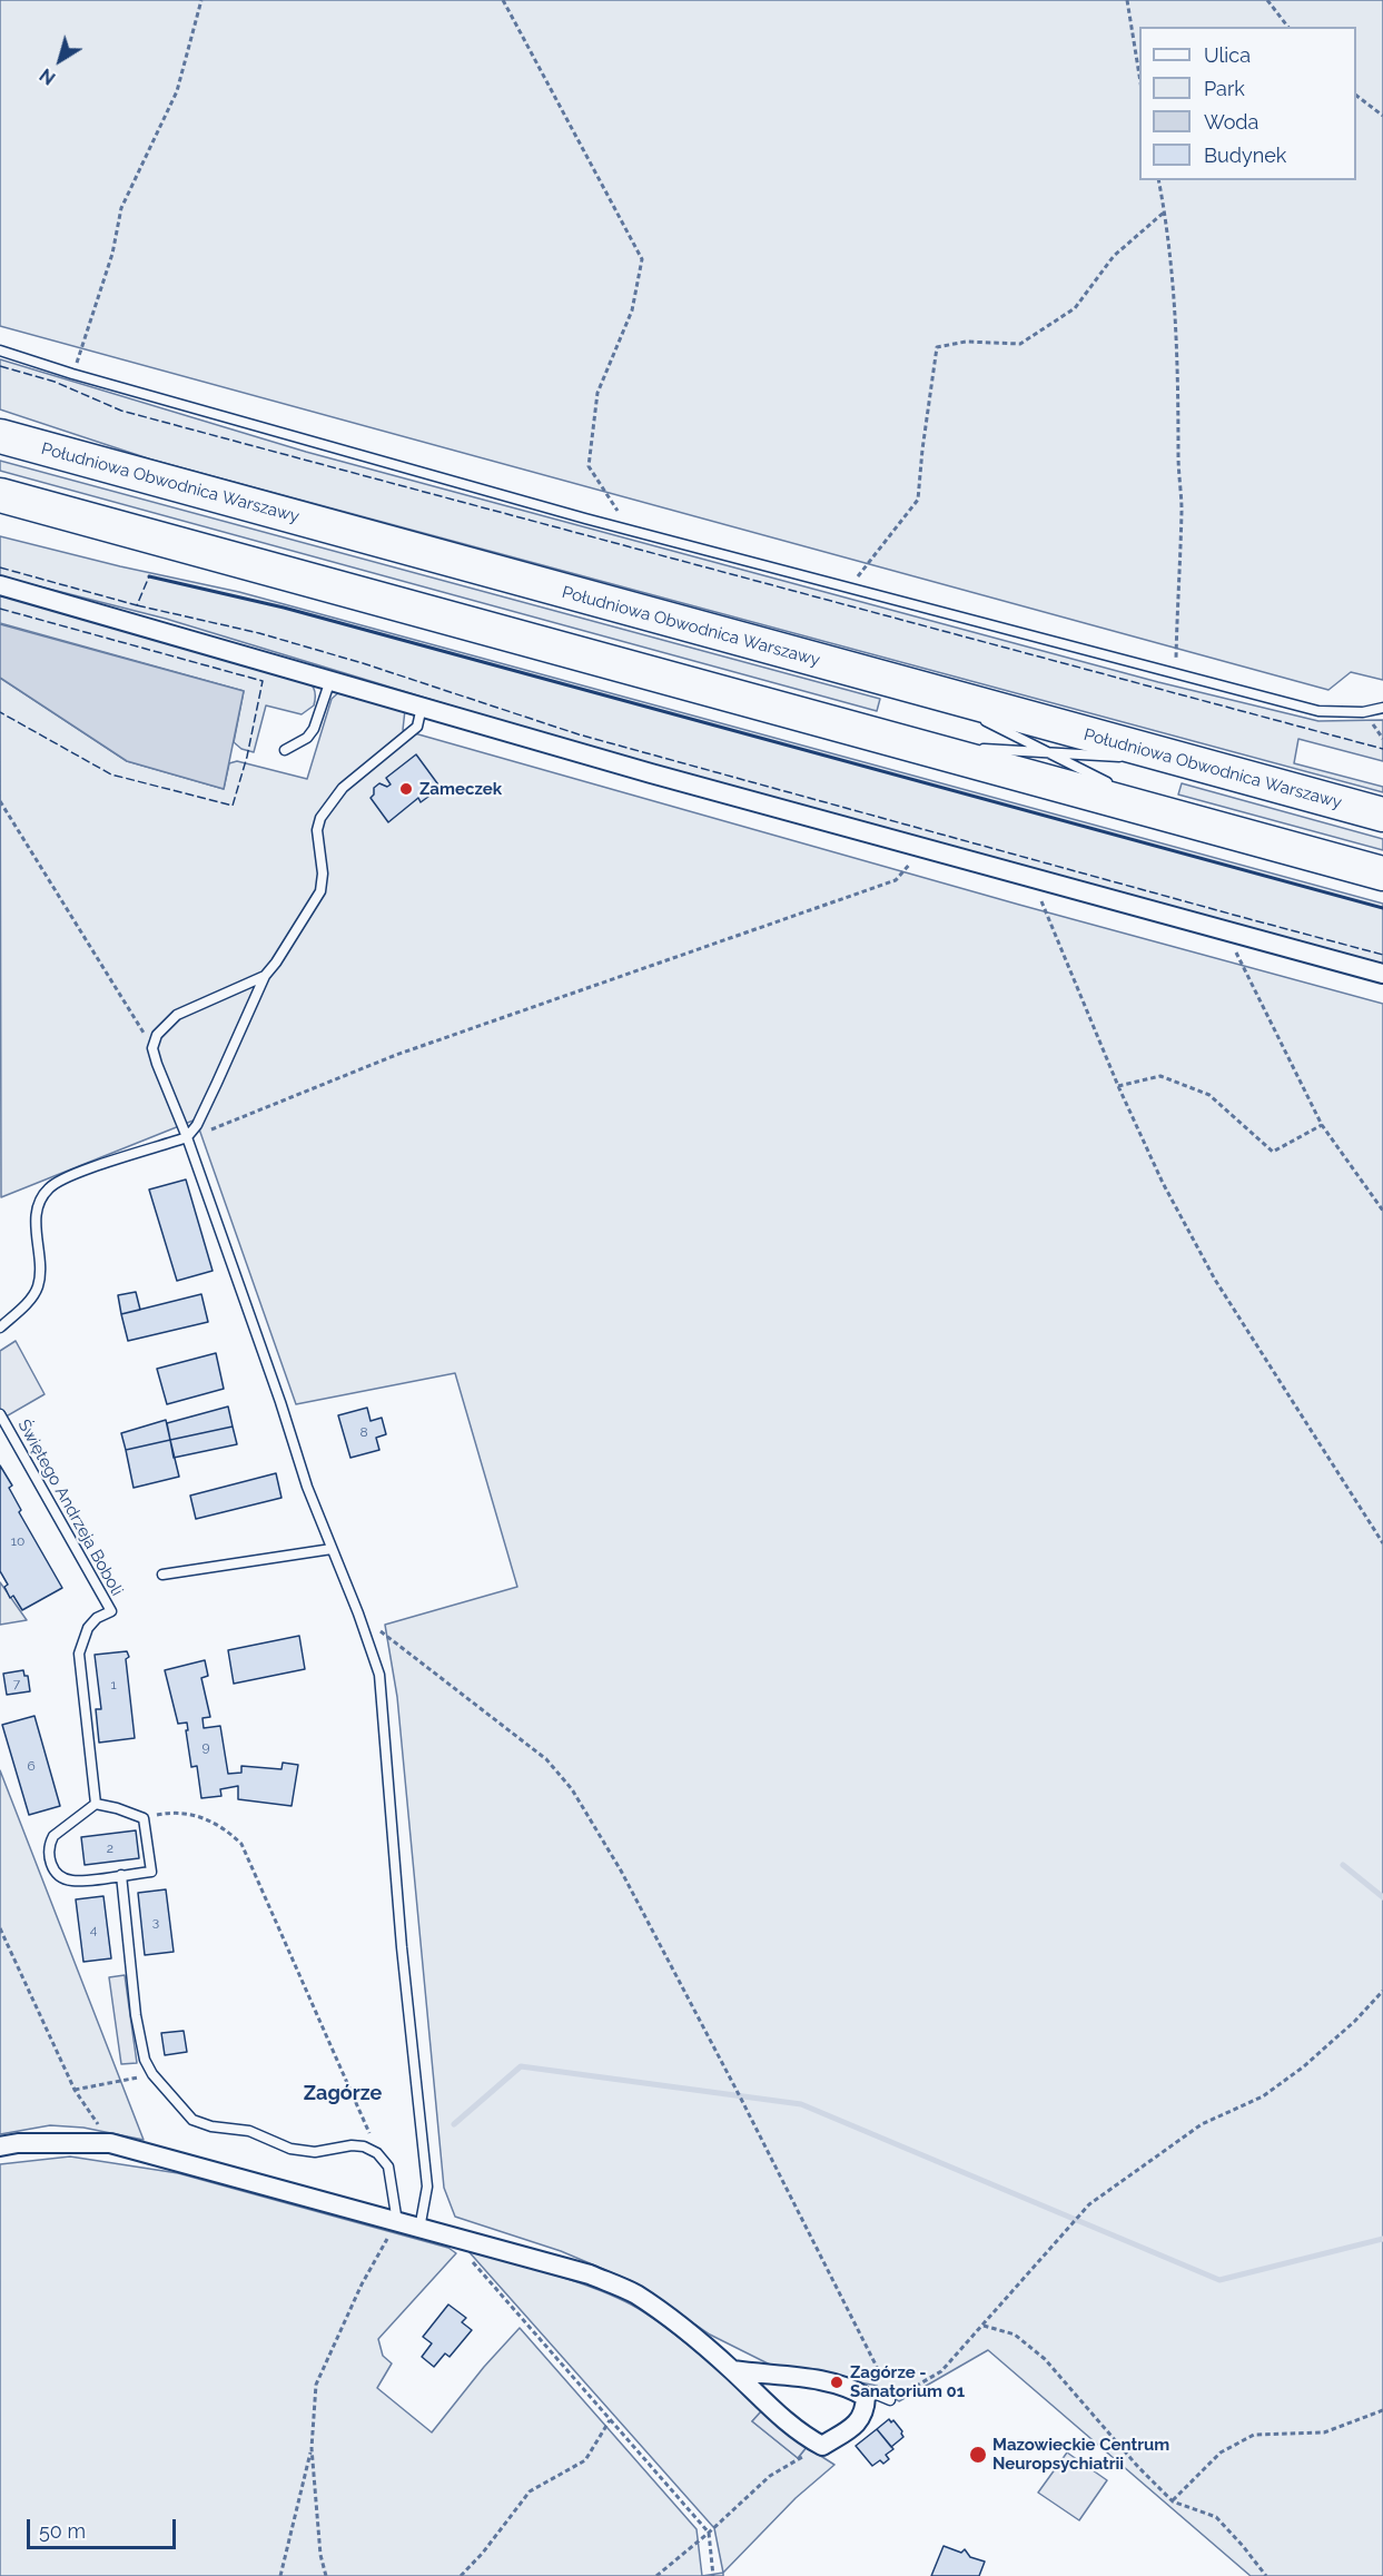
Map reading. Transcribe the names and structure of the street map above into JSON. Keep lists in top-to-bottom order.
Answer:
{
  "streets": {
    "highway": ["Południowa Obwodnica Warszawy"],
    "lane": ["Świętego Andrzeja Boboli"]
  },
  "districts": ["Zagórze"],
  "places": ["Zameczek", "Zagórze - Sanatorium 01", "Mazowieckie Centrum Neuropsychiatrii"],
  "house_numbers": [
    "8",
    "10",
    "7",
    "1",
    "9",
    "6",
    "2",
    "3",
    "4"
  ],
  "legend": [
    "Ulica",
    "Park",
    "Woda",
    "Budynek"
  ],
  "scale_bar": "50 m",
  "north": "bottom left"
}
